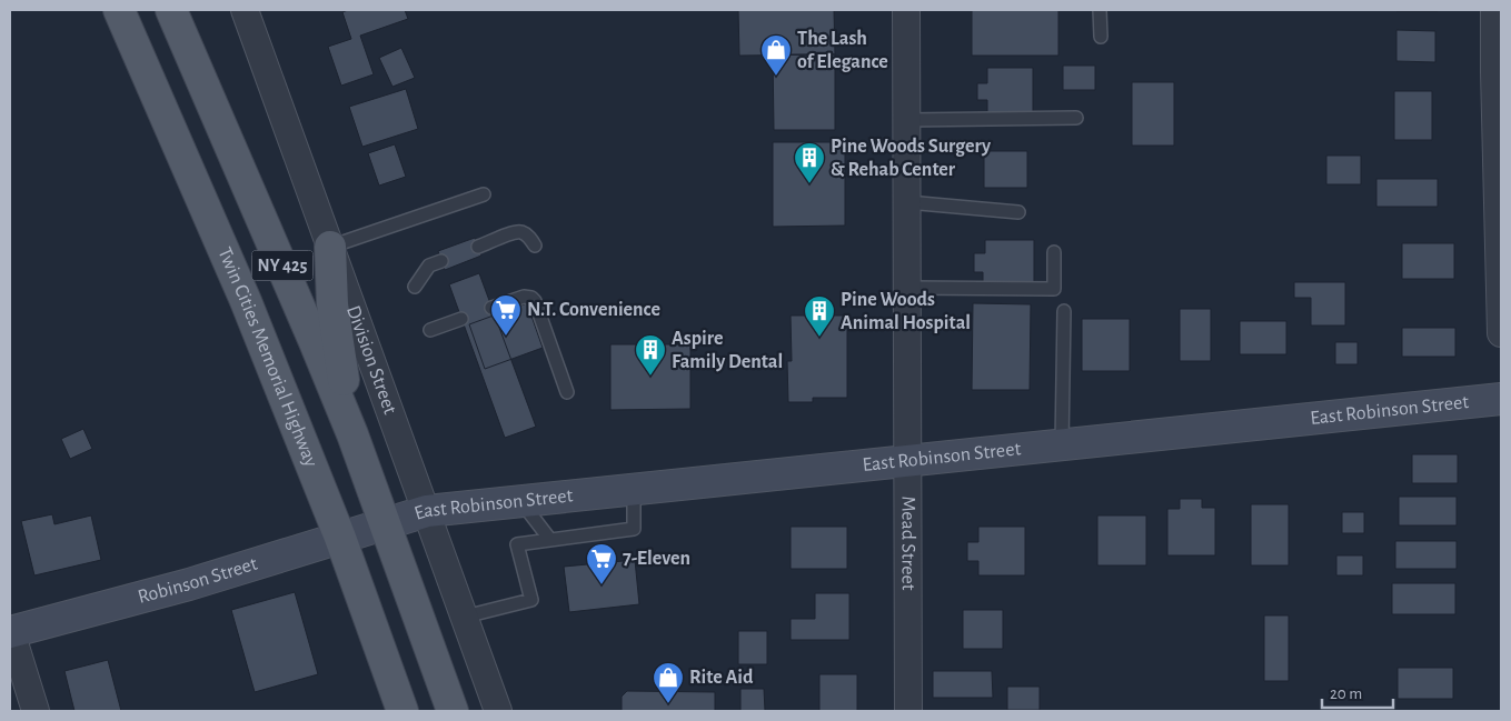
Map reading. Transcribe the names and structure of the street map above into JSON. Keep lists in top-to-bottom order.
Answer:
{
  "streets": {
    "main road": ["NY 425", "Twin Cities Memorial Highway"],
    "street": [
      "Division Street",
      "East Robinson Street",
      "Mead Street",
      "Robinson Street"
    ]
  },
  "crossings": [
    ["NY 425", "East Robinson Street"],
    ["NY 425", "Robinson Street"],
    ["Twin Cities Memorial Highway", "Robinson Street"],
    ["Division Street", "East Robinson Street"],
    ["East Robinson Street", "Mead Street"],
    ["East Robinson Street", "Robinson Street"]
  ],
  "places": {
    "shop": ["The Lash of Elegance", "Rite Aid"],
    "building": ["Pine Woods Surgery & Rehab Center", "Pine Woods Animal Hospital", "Aspire Family Dental"],
    "supermarket": ["N.T. Convenience", "7-Eleven"]
  },
  "scale_bar": "20 m"
}
